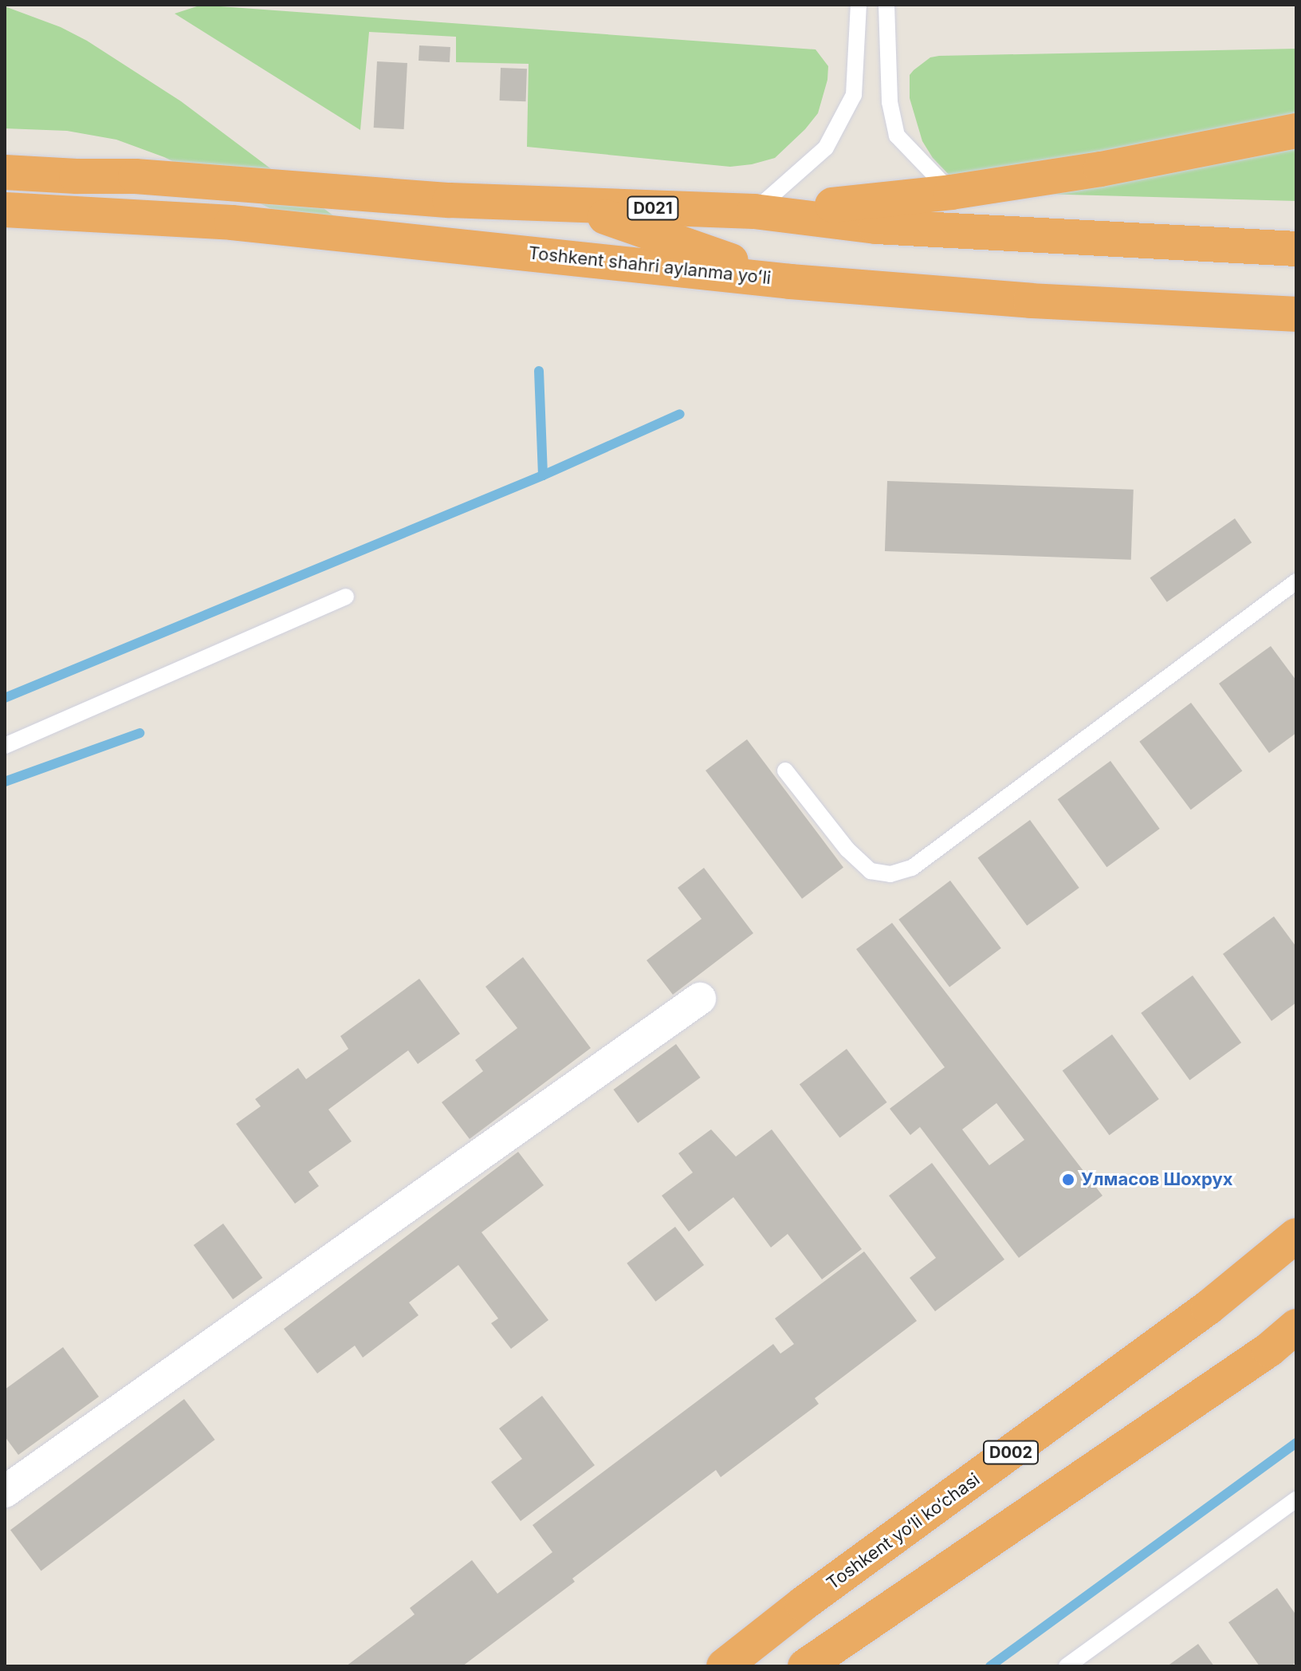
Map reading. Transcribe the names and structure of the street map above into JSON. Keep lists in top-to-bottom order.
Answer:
{
  "streets": {
    "highway": [
      "D021",
      "Toshkent shahri aylanma yoʻli",
      "D002",
      "Toshkent yo‘li ko‘chasi"
    ]
  },
  "places": ["Улмасов Шохрух"]
}
